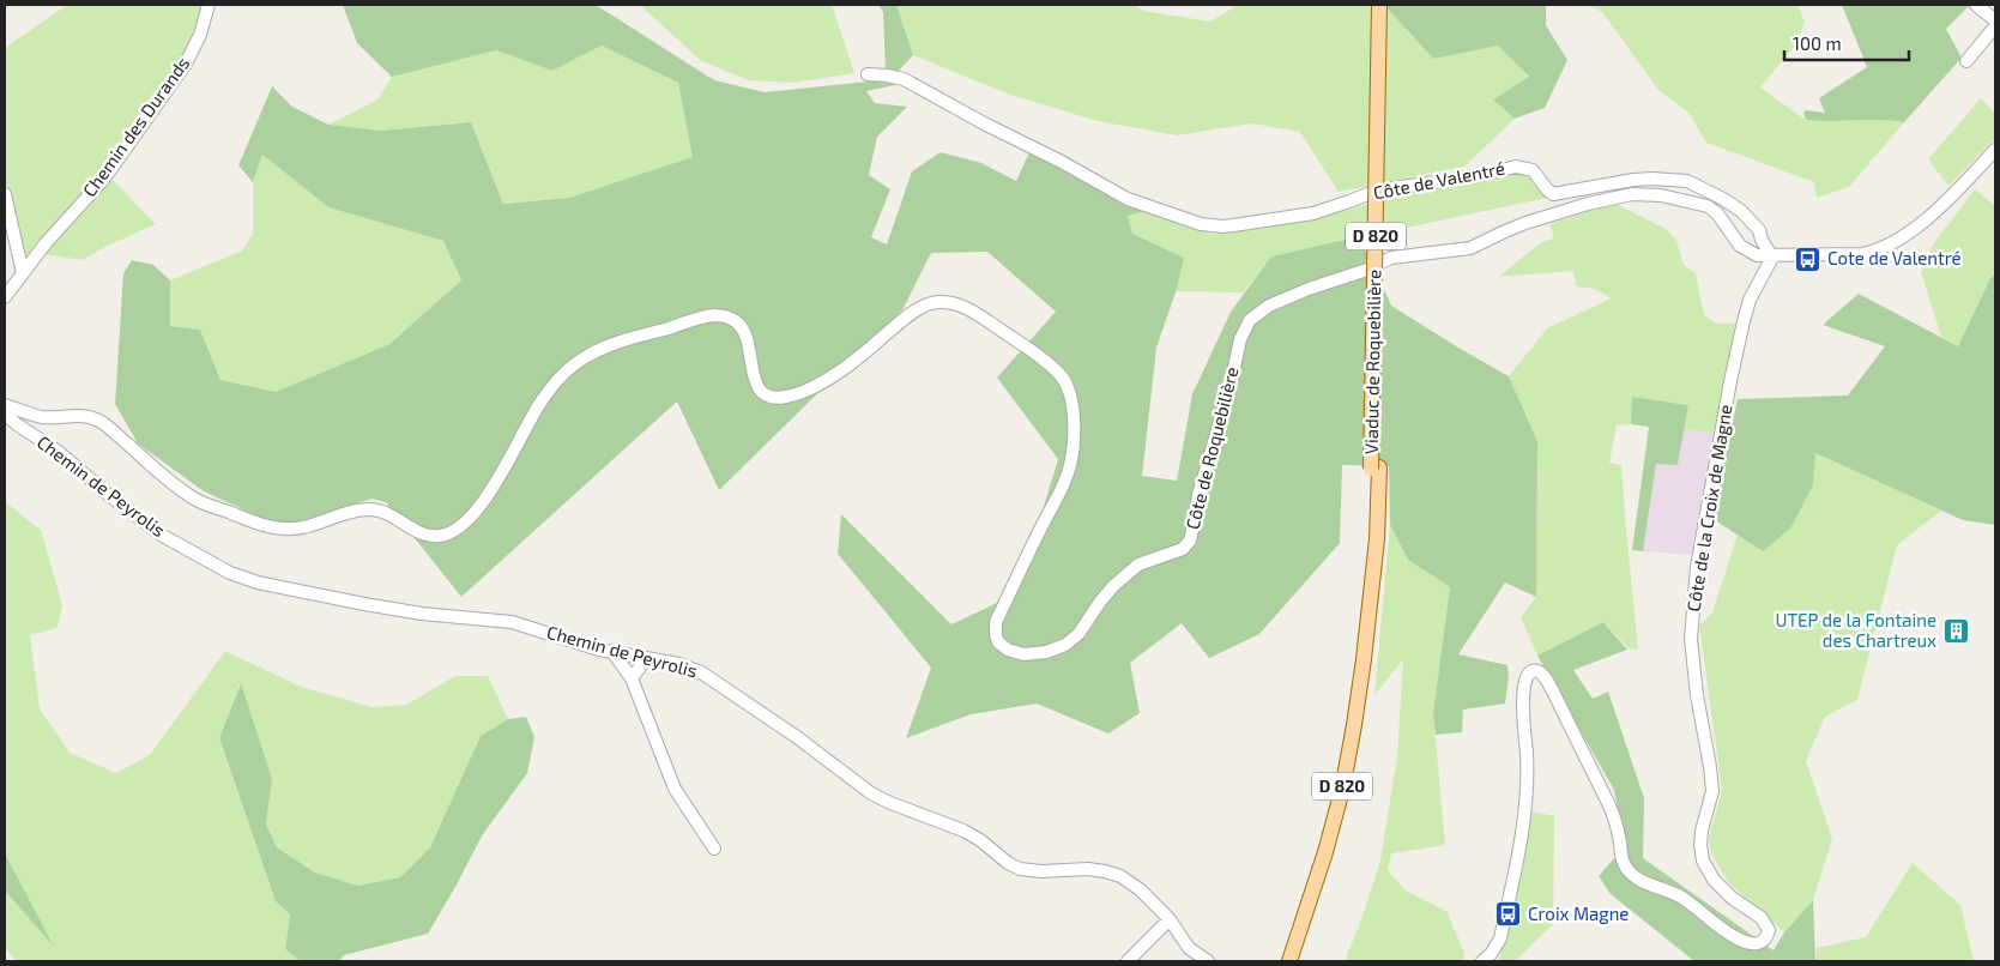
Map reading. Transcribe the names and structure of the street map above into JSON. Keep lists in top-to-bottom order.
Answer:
{
  "streets": {
    "main road": ["D 820", "Viaduc de Roquebilière"],
    "street": [
      "Chemin des Durands",
      "Côte de Valentré",
      "Côte de Roquebilière",
      "Chemin de Peyrolis",
      "Côte de la Croix de Magne"
    ]
  },
  "crossings": [
    ["Côte de Valentré", "Côte de la Croix de Magne"],
    ["D 820", "Viaduc de Roquebilière"],
    ["Côte de Roquebilière", "Chemin de Peyrolis"]
  ],
  "places": {
    "bus stop": ["Cote de Valentré", "Croix Magne"],
    "building": ["UTEP de la Fontaine des Chartreux"]
  },
  "scale_bar": "100 m"
}
